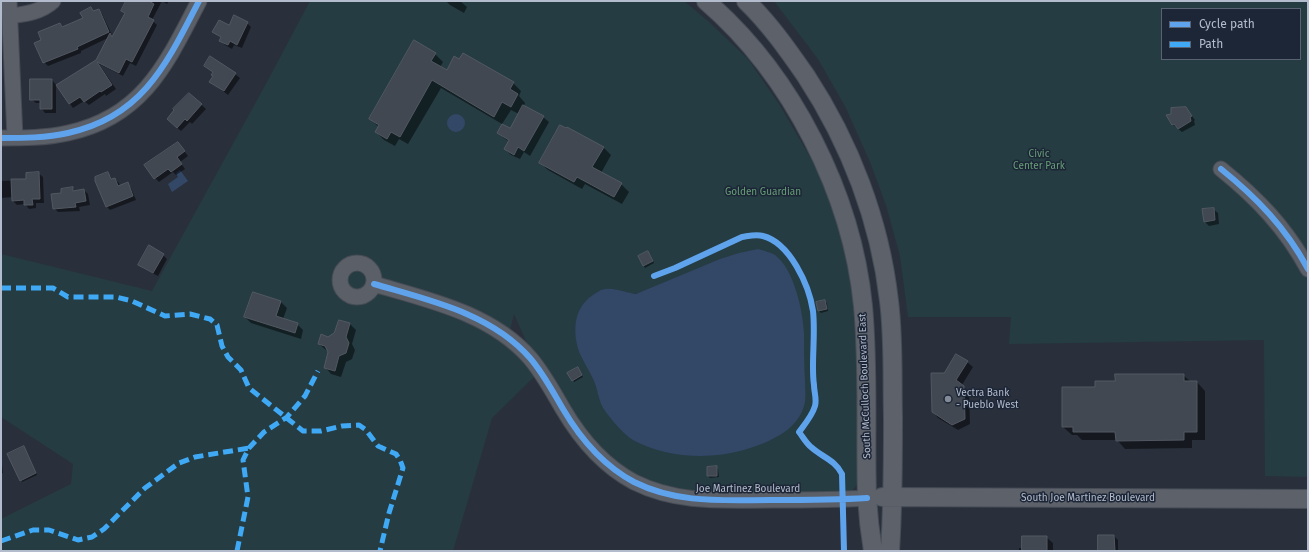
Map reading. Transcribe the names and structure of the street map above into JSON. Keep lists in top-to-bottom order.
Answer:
{
  "streets": {
    "main road": ["South McCulloch Boulevard East", "South Joe Martinez Boulevard"],
    "street": ["Joe Martinez Boulevard"]
  },
  "crossings": [
    ["South McCulloch Boulevard East", "Joe Martinez Boulevard"],
    ["South McCulloch Boulevard East", "South Joe Martinez Boulevard"],
    ["Joe Martinez Boulevard", "South Joe Martinez Boulevard"]
  ],
  "parks": ["Civic Center Park", "Golden Guardian"],
  "places": ["Vectra Bank - Pueblo West"],
  "legend": ["Cycle path", "Path"]
}
